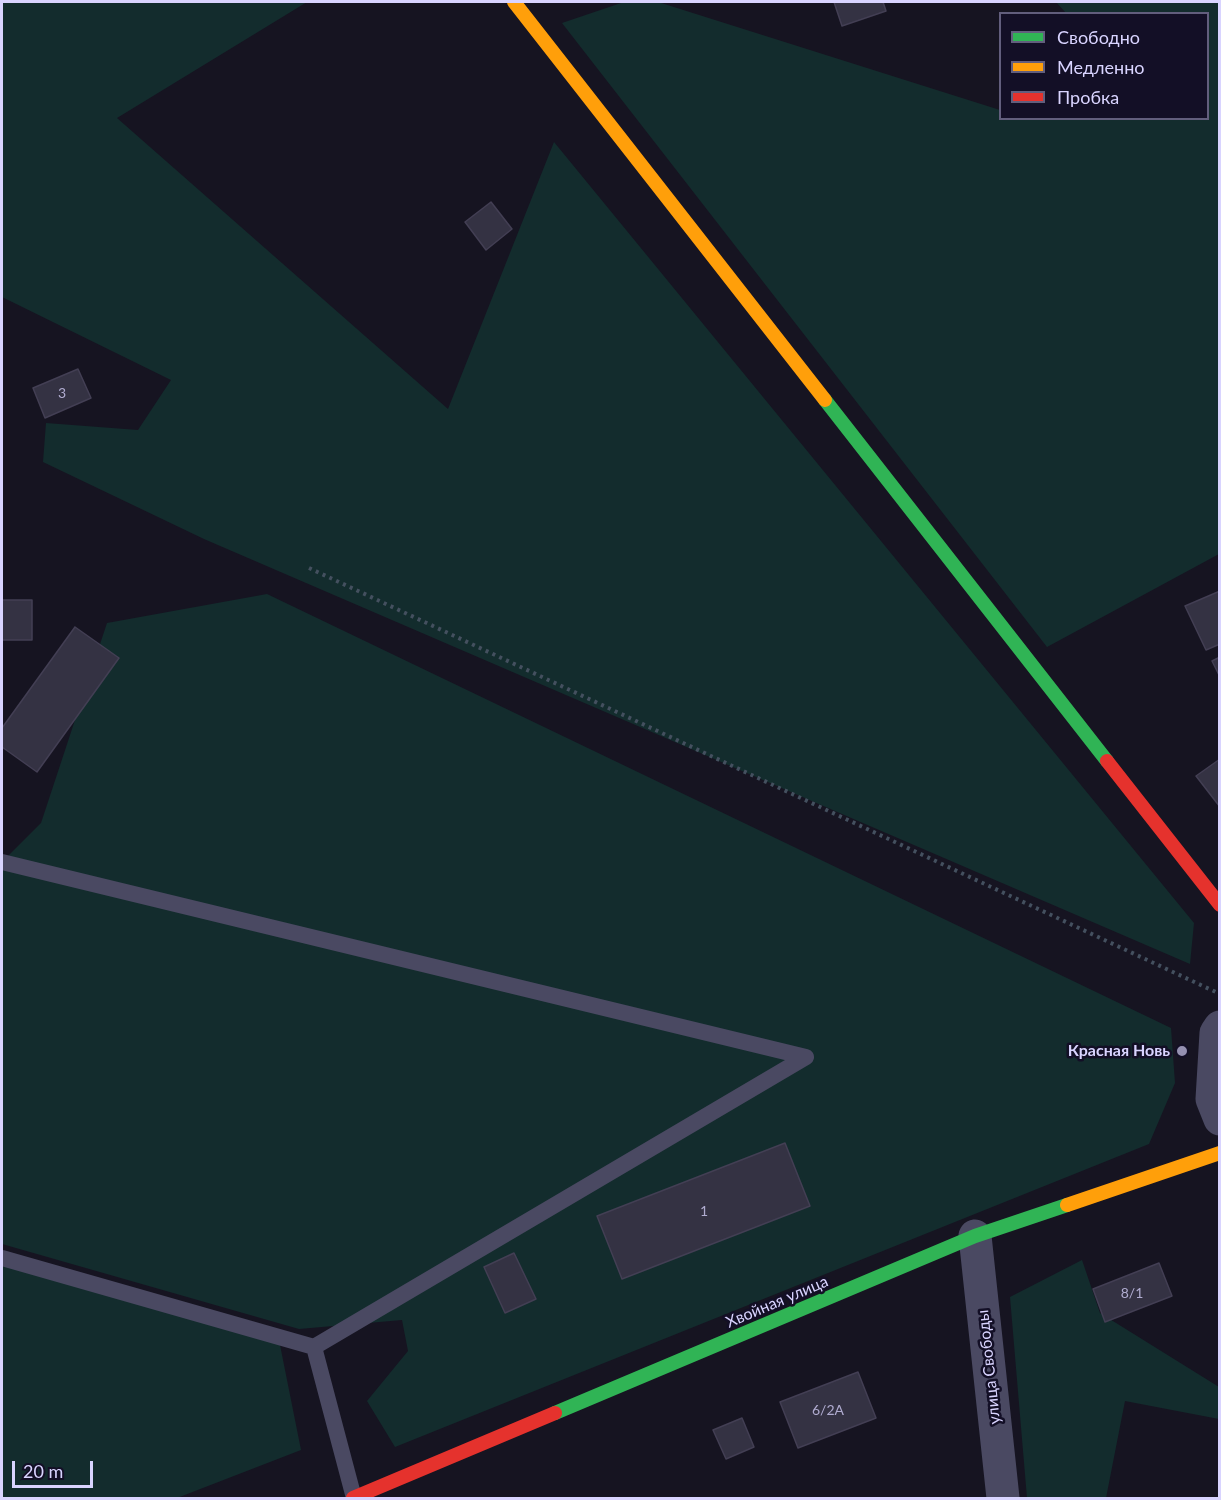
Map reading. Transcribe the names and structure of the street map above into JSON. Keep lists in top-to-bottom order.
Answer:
{
  "streets": {
    "street": ["Хвойная улица", "улица Свободы"]
  },
  "crossings": [
    ["Хвойная улица", "улица Свободы"]
  ],
  "places": ["Красная Новь"],
  "house_numbers": [
    "3",
    "1",
    "8/1",
    "6/2А"
  ],
  "legend": ["Свободно", "Медленно", "Пробка"],
  "scale_bar": "20 m"
}
